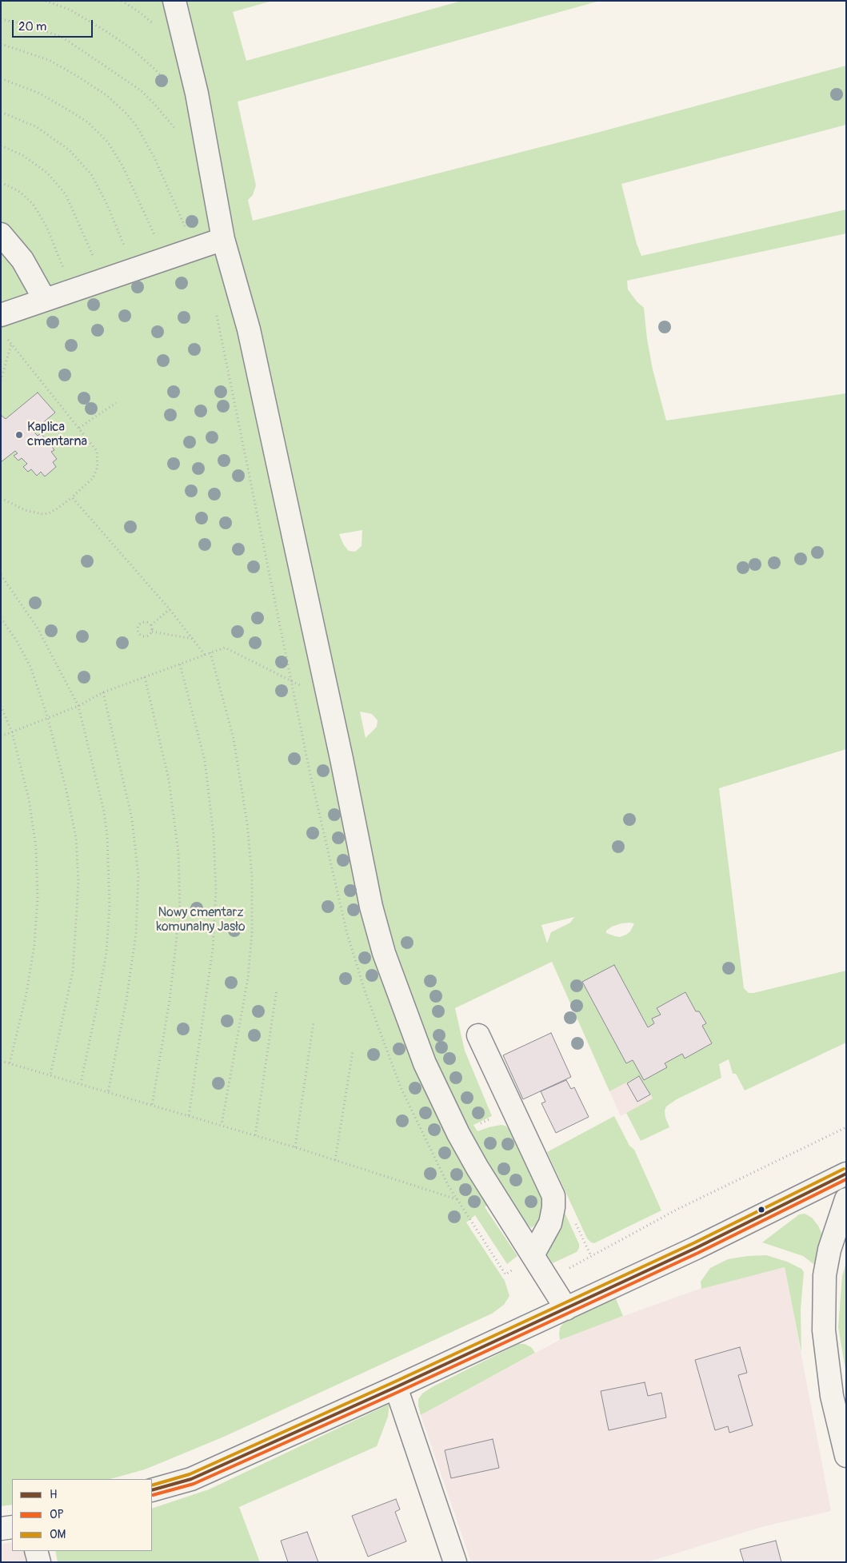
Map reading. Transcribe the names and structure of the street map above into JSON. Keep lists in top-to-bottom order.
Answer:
{
  "parks": ["Nowy cmentarz komunalny Jasło"],
  "places": ["Kaplica cmentarna"],
  "lines": ["transit line OM", "transit line H", "transit line OP"],
  "legend": ["H", "OP", "OM"],
  "scale_bar": "20 m"
}
